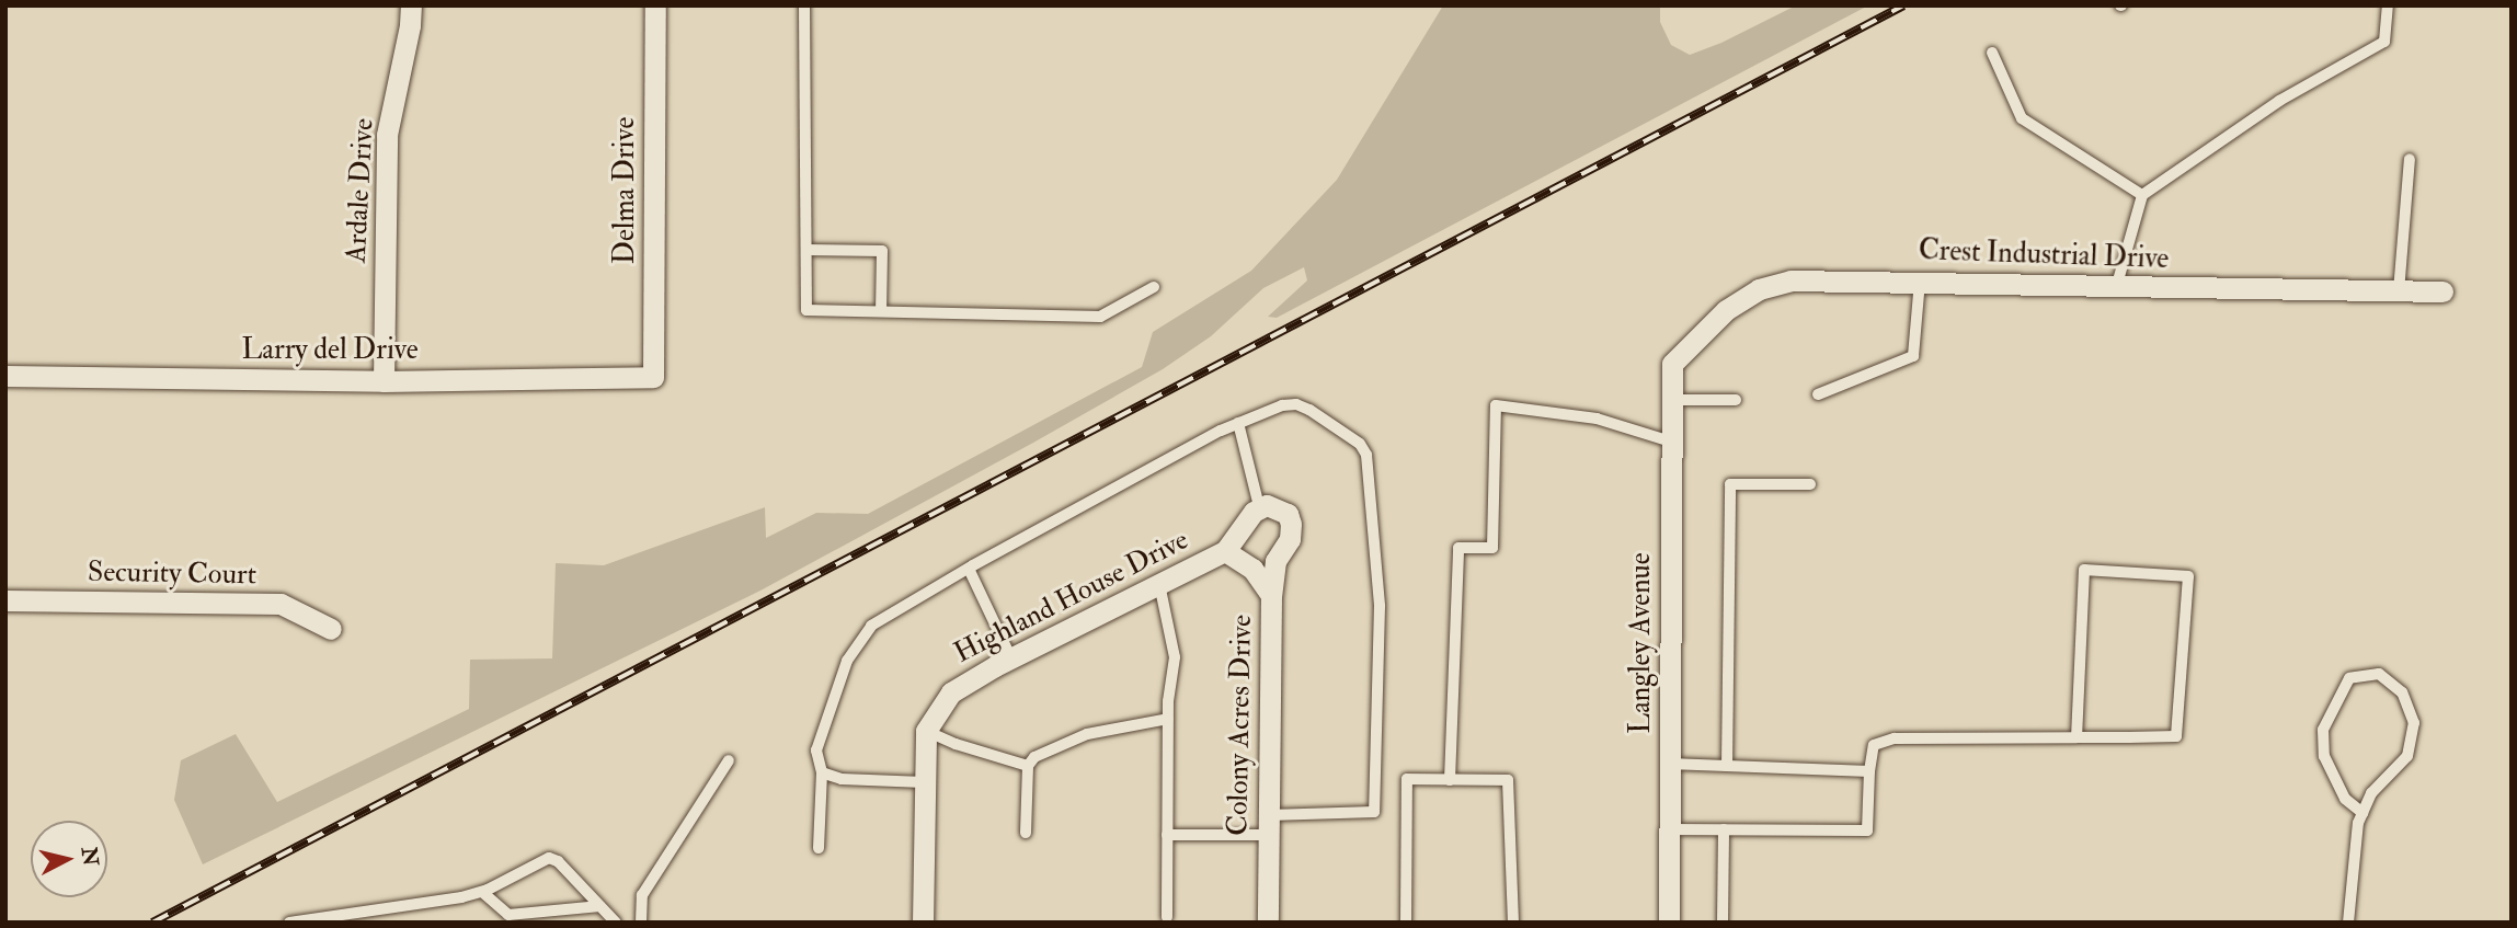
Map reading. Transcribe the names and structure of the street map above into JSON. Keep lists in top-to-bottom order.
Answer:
{
  "streets": {
    "street": [
      "Ardale Drive",
      "Delma Drive",
      "Crest Industrial Drive",
      "Larry del Drive",
      "Security Court",
      "Highland House Drive",
      "Langley Avenue",
      "Colony Acres Drive"
    ]
  },
  "crossings": [
    ["Ardale Drive", "Larry del Drive"],
    ["Delma Drive", "Larry del Drive"],
    ["Crest Industrial Drive", "Langley Avenue"],
    ["Highland House Drive", "Colony Acres Drive"]
  ],
  "north": "right"
}
